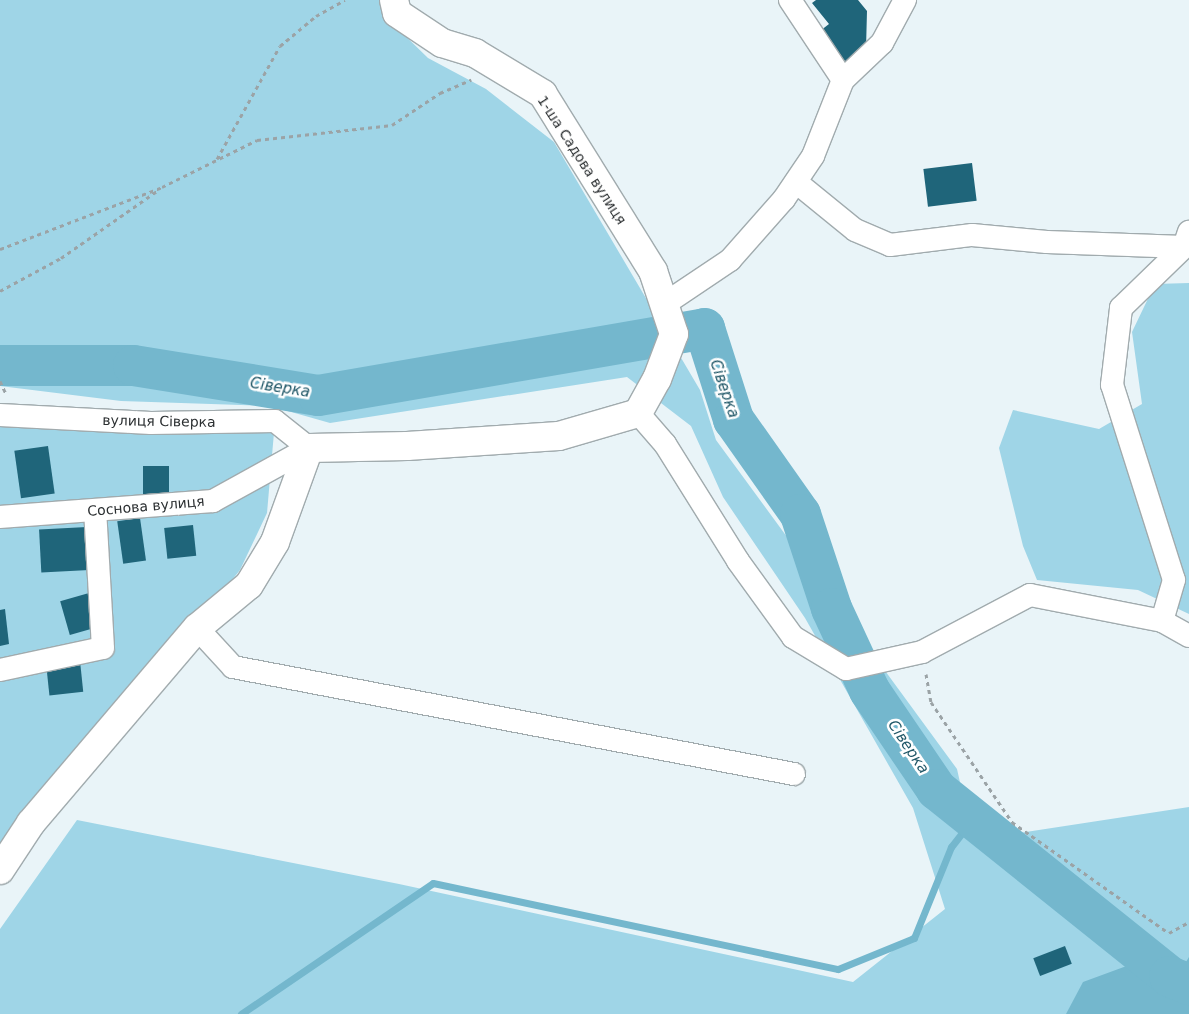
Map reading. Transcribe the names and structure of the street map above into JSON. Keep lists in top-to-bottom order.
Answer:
{
  "streets": {
    "street": ["1-ша Садова вулиця", "вулиця Сіверка", "Соснова вулиця"]
  },
  "crossings": [
    ["вулиця Сіверка", "Соснова вулиця"]
  ],
  "water": ["Сіверка"]
}
